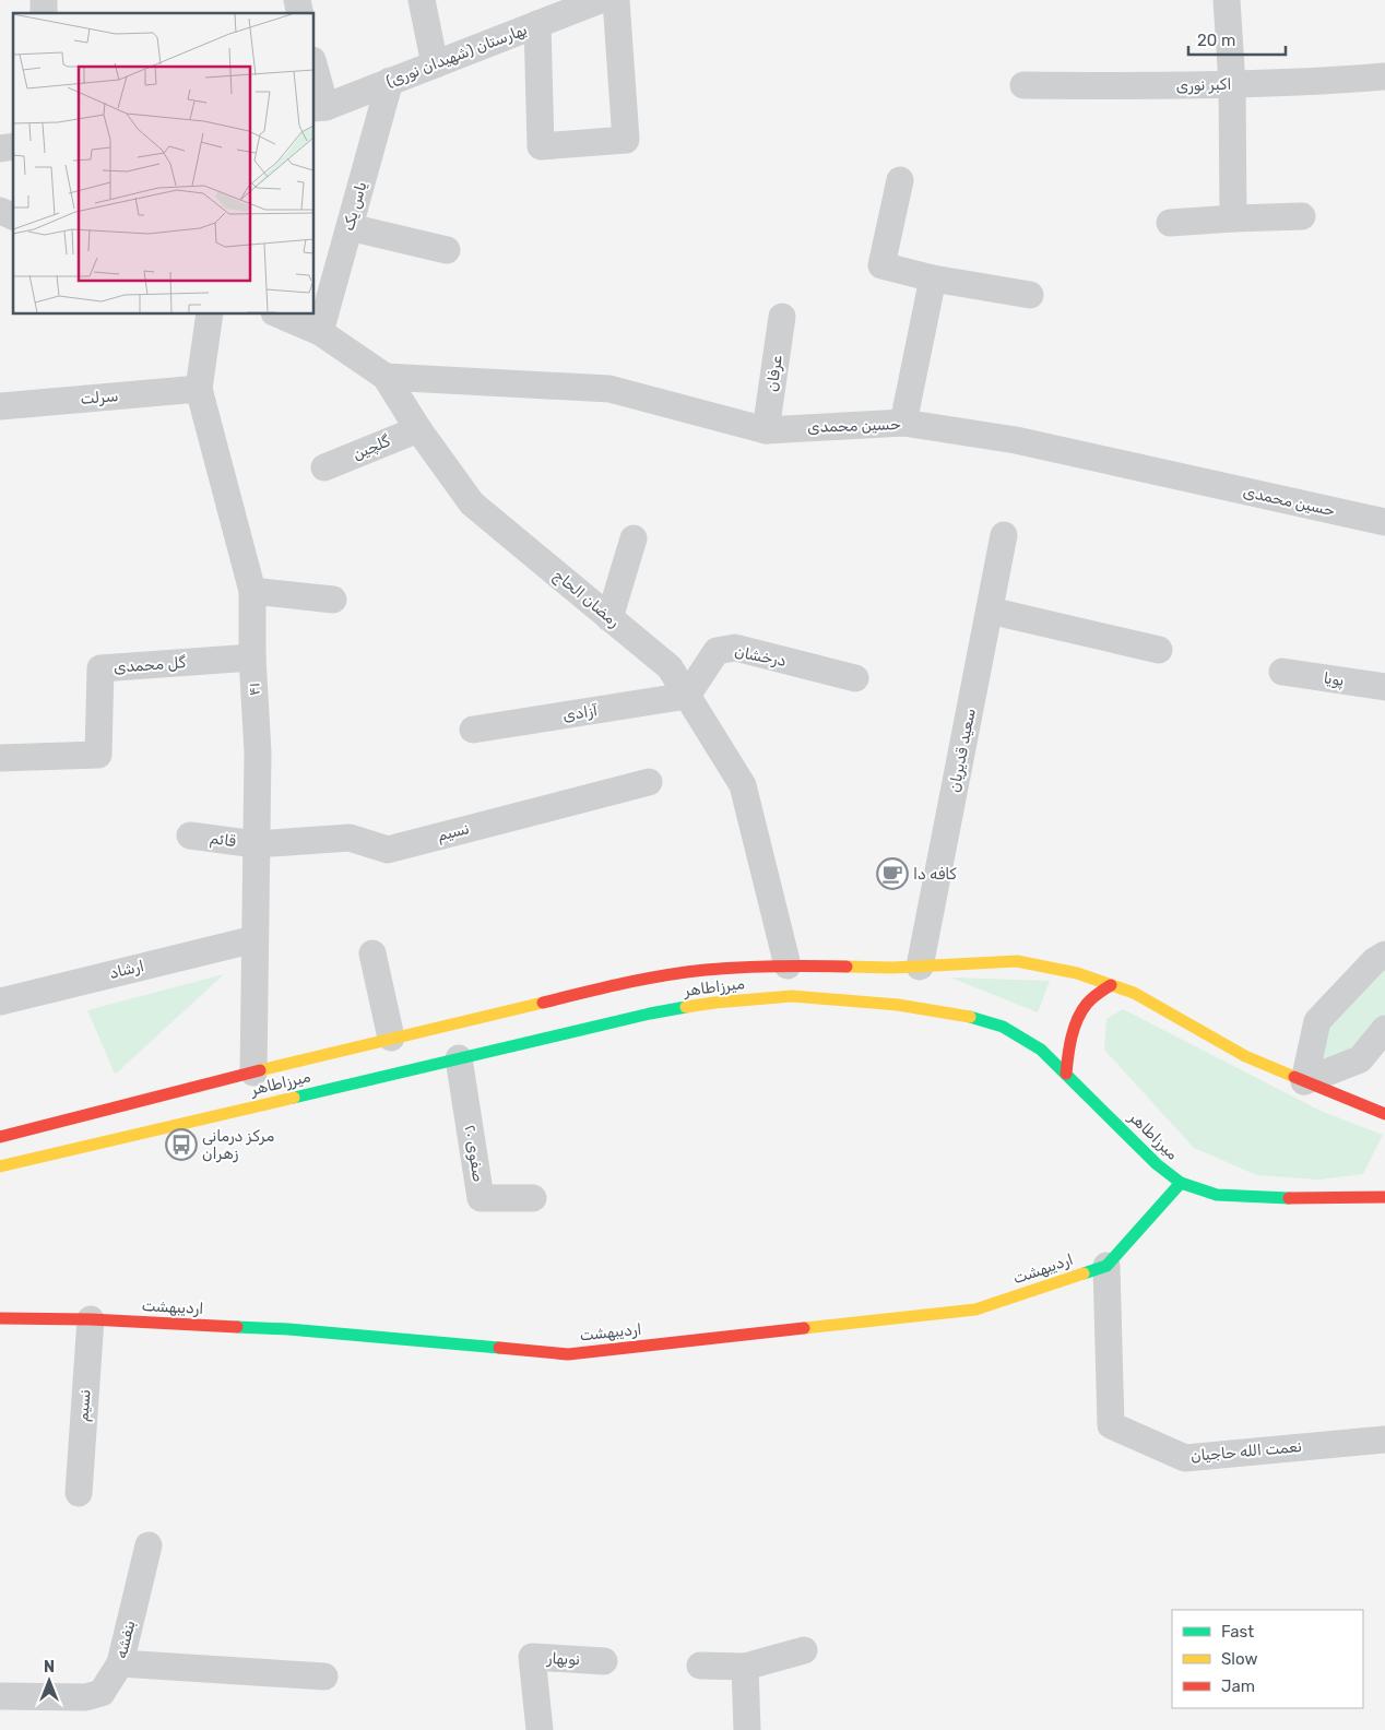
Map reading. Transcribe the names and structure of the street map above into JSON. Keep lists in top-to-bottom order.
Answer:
{
  "streets": {
    "main road": ["میرزاطاهر", "اردیبهشت"],
    "street": [
      "بهارستان (شهیدان نوری)",
      "اکبر نوری",
      "یاس یک",
      "عرفان",
      "سرلت",
      "حسین محمدی",
      "گلچین",
      "رمضان الحاج",
      "درخشان",
      "گل محمدی",
      "پویا",
      "۴۱",
      "آزادی",
      "سعید قدیریان",
      "نسیم",
      "قائم",
      "ارشاد",
      "صفوی ۲۰",
      "نعمت الله حاجیان",
      "بنفشه",
      "نوبهار"
    ]
  },
  "crossings": [
    ["بهارستان (شهیدان نوری)", "یاس یک"],
    ["یاس یک", "رمضان الحاج"],
    ["عرفان", "حسین محمدی"],
    ["سرلت", "۴۱"],
    ["حسین محمدی", "رمضان الحاج"],
    ["گلچین", "رمضان الحاج"],
    ["رمضان الحاج", "درخشان"],
    ["رمضان الحاج", "آزادی"],
    ["رمضان الحاج", "میرزاطاهر"],
    ["درخشان", "آزادی"],
    ["گل محمدی", "۴۱"],
    ["۴۱", "نسیم"],
    ["۴۱", "قائم"],
    ["۴۱", "ارشاد"],
    ["۴۱", "میرزاطاهر"],
    ["سعید قدیریان", "میرزاطاهر"],
    ["نسیم", "قائم"],
    ["نسیم", "اردیبهشت"],
    ["میرزاطاهر", "صفوی ۲۰"],
    ["میرزاطاهر", "اردیبهشت"],
    ["اردیبهشت", "نعمت الله حاجیان"]
  ],
  "places": {
    "cafe": ["کافه دا"],
    "bus stop": ["مرکز درمانی زهران"]
  },
  "legend": ["Fast", "Slow", "Jam"],
  "scale_bar": "20 m",
  "north": "top"
}
